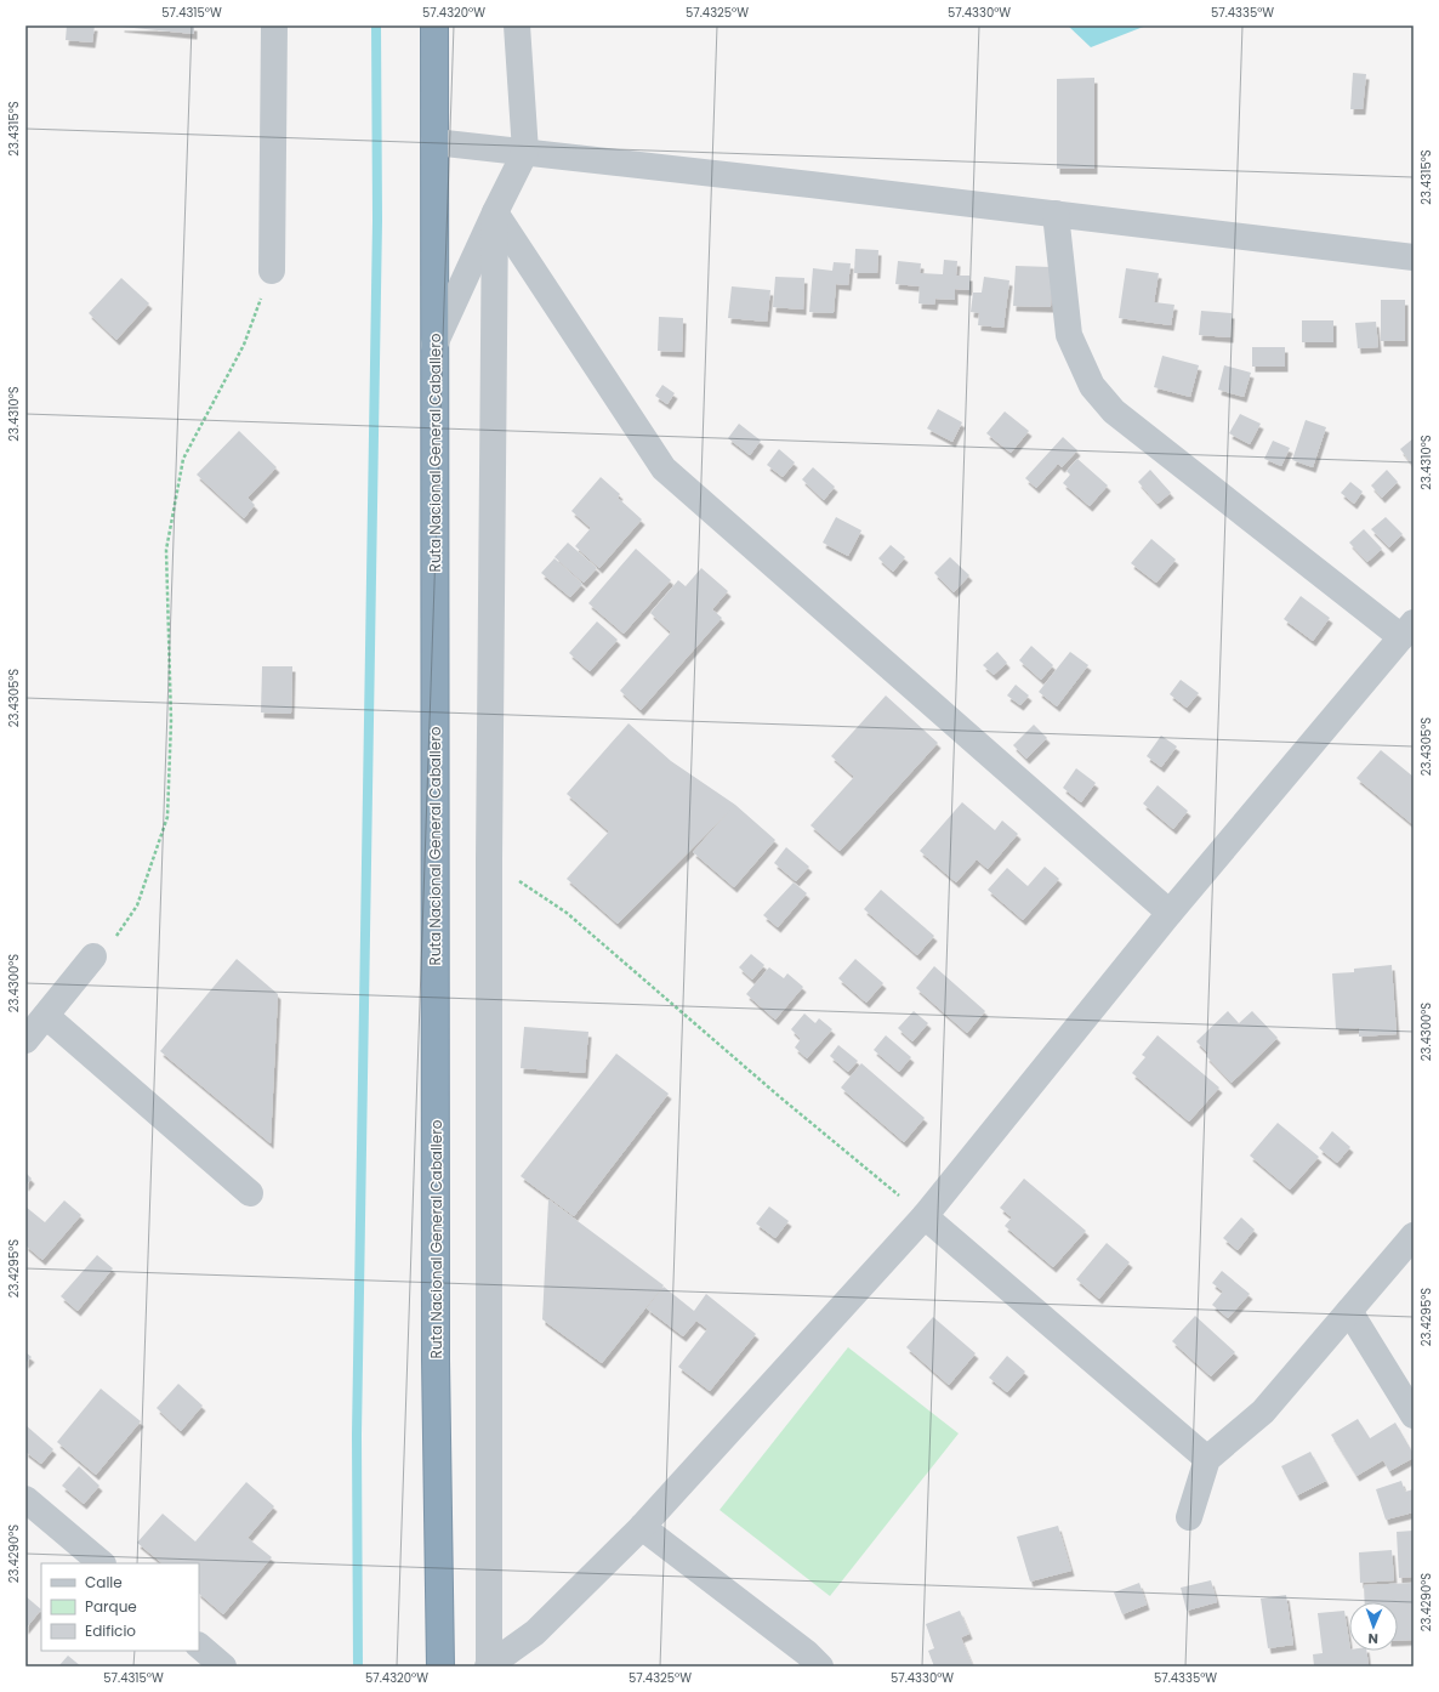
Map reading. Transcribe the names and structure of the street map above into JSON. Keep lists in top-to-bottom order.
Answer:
{
  "streets": {
    "highway": ["Ruta Nacional General Caballero"]
  },
  "legend": ["Calle", "Parque", "Edificio"],
  "north": "bottom",
  "coordinates": [
    "57.4315°W",
    "57.4320°W",
    "57.4325°W",
    "57.4330°W",
    "57.4335°W",
    "23.4315°S",
    "23.4310°S",
    "23.4305°S",
    "23.4300°S",
    "23.4295°S",
    "23.4290°S"
  ]
}
